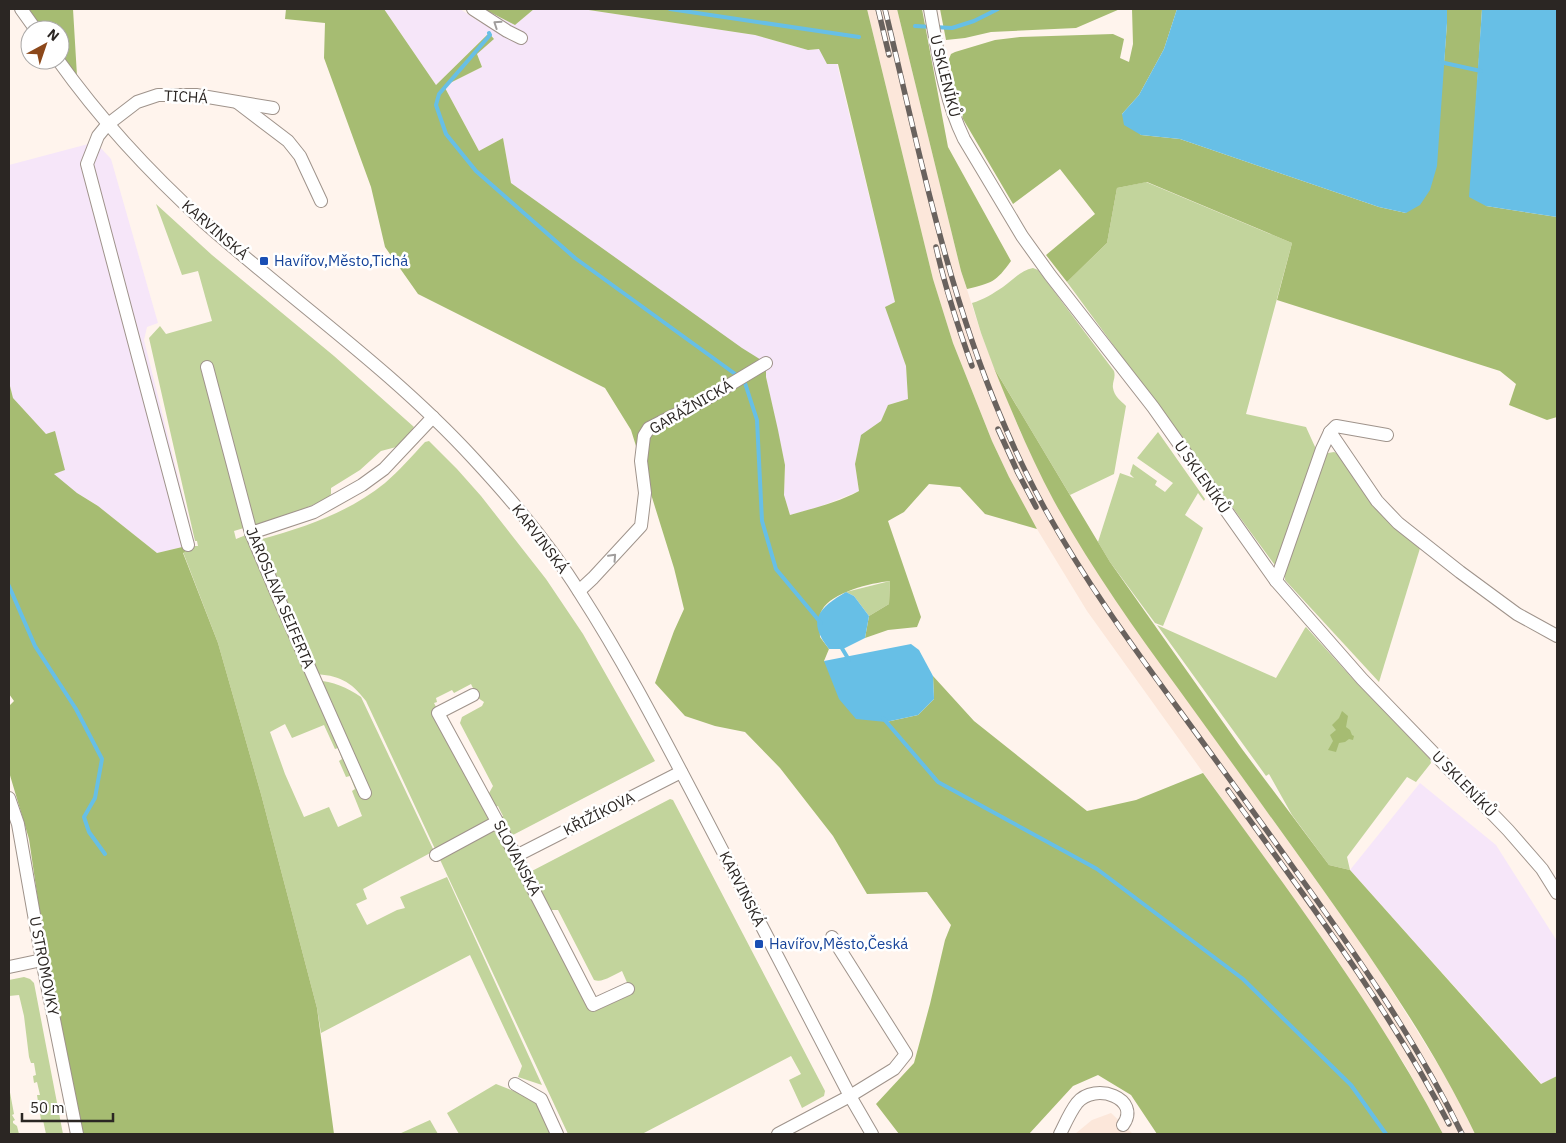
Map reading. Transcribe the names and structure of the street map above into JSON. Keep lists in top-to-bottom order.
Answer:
{
  "streets": {
    "street": [
      "U SKLENÍKŮ",
      "TICHÁ",
      "KARVINSKÁ",
      "GARÁŽNICKÁ",
      "JAROSLAVA SEIFERTA",
      "KŘIŽÍKOVA",
      "SLOVANSKÁ",
      "U STROMOVKY"
    ]
  },
  "crossings": [
    ["TICHÁ", "KARVINSKÁ"],
    ["KARVINSKÁ", "GARÁŽNICKÁ"],
    ["KARVINSKÁ", "KŘIŽÍKOVA"],
    ["KŘIŽÍKOVA", "SLOVANSKÁ"]
  ],
  "one_way": ["GARÁŽNICKÁ"],
  "places": {
    "transit": ["Havířov,Město,Tichá", "Havířov,Město,Česká"]
  },
  "scale_bar": "50 m",
  "north": "top right"
}
